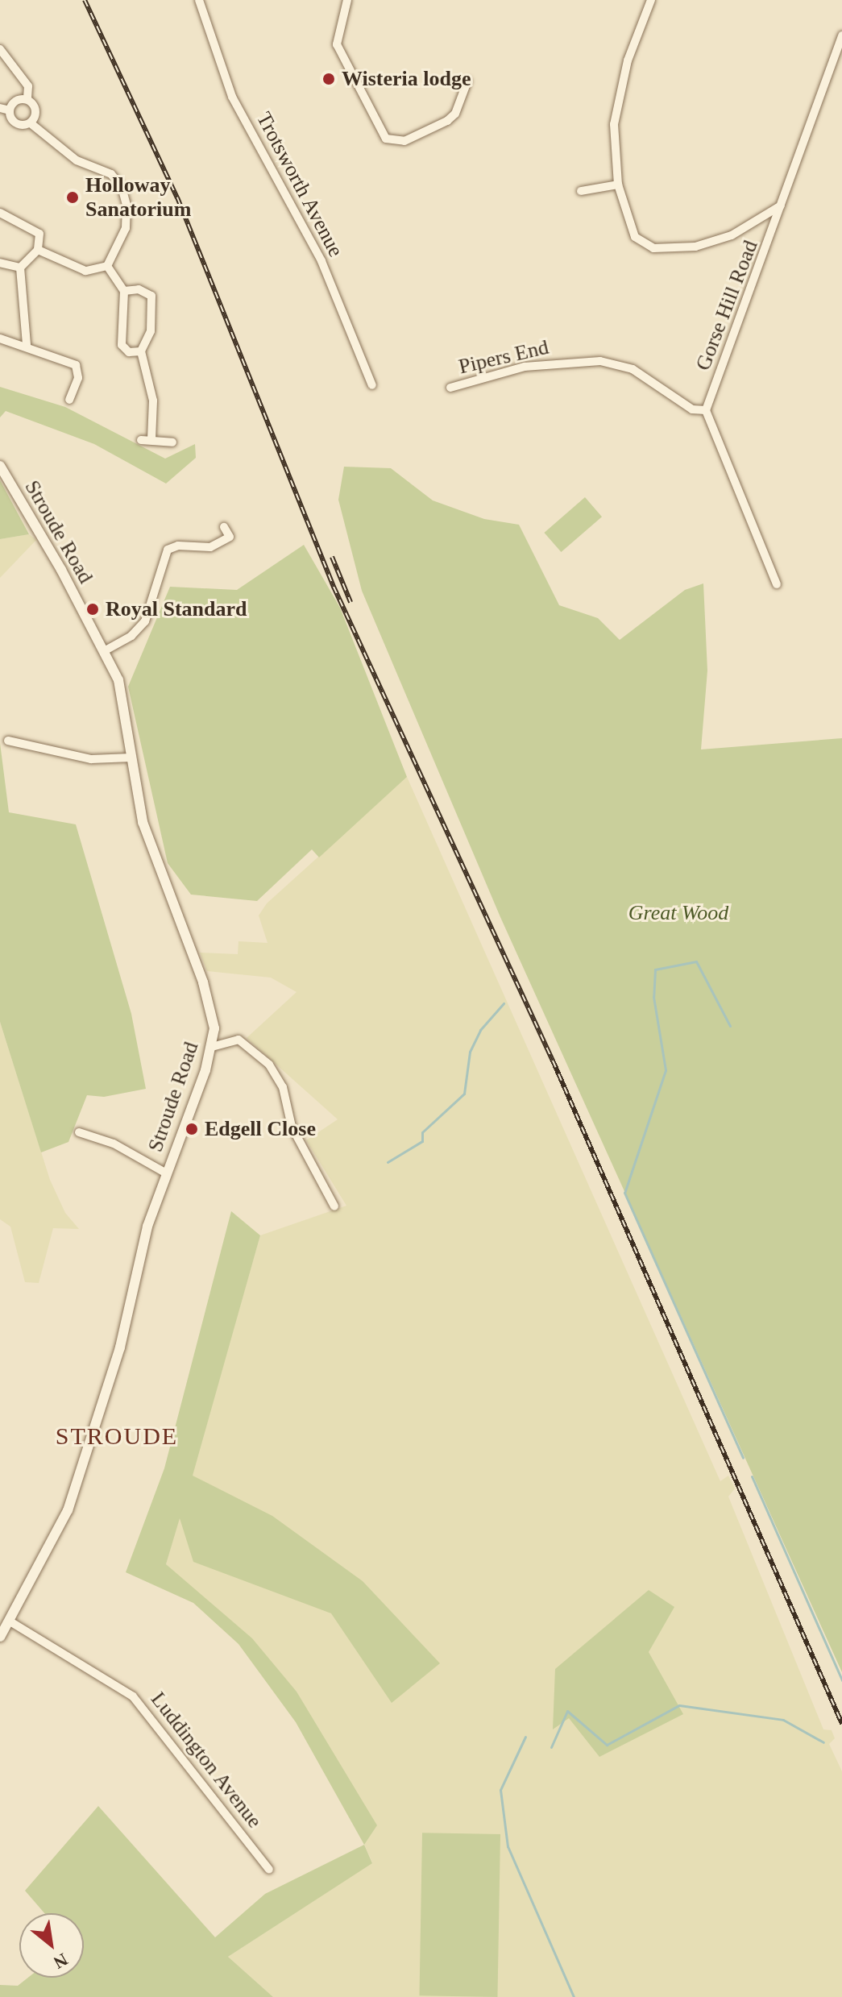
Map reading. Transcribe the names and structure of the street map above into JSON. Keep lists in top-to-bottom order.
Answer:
{
  "streets": {
    "street": [
      "Trotsworth Avenue",
      "Gorse Hill Road",
      "Pipers End",
      "Stroude Road",
      "Luddington Avenue"
    ]
  },
  "crossings": [
    ["Gorse Hill Road", "Pipers End"],
    ["Stroude Road", "Luddington Avenue"]
  ],
  "districts": ["STROUDE"],
  "parks": ["Great Wood"],
  "places": [
    "Wisteria lodge",
    "Holloway Sanatorium",
    "Royal Standard",
    "Edgell Close"
  ],
  "north": "bottom right"
}
